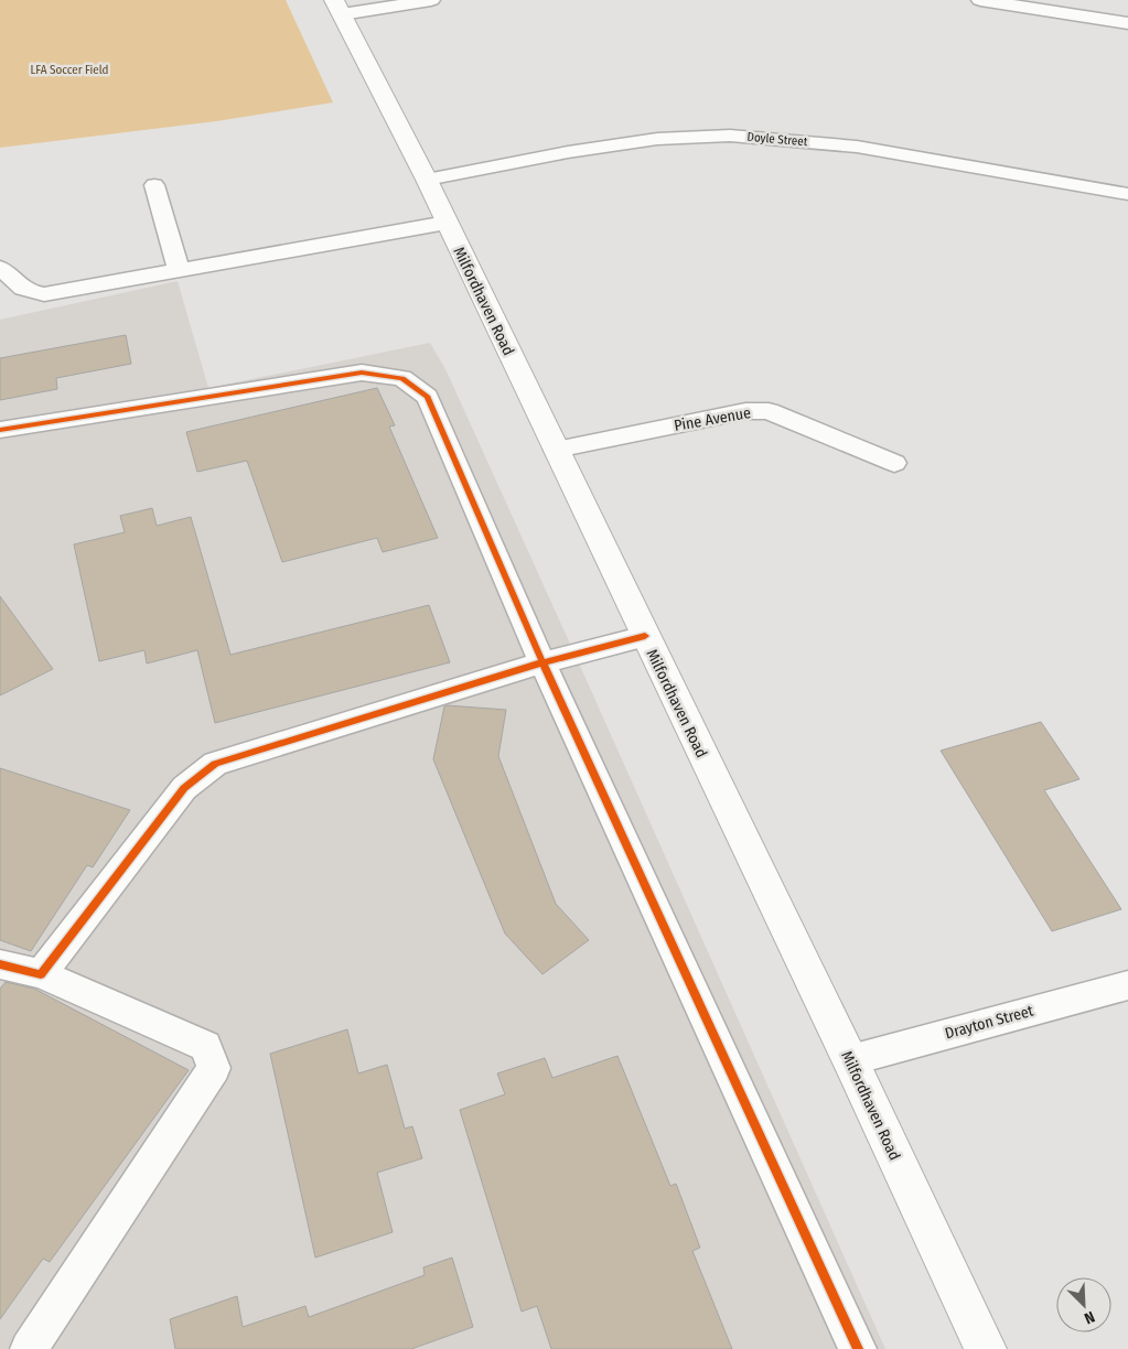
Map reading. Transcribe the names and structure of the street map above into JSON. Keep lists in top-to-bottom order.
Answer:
{
  "streets": {
    "main road": ["Milfordhaven Road"],
    "street": ["Doyle Street", "Pine Avenue", "Drayton Street"]
  },
  "crossings": [
    ["Doyle Street", "Milfordhaven Road"],
    ["Milfordhaven Road", "Pine Avenue"],
    ["Milfordhaven Road", "Drayton Street"]
  ],
  "parks": ["LFA Soccer Field"],
  "north": "bottom right"
}
